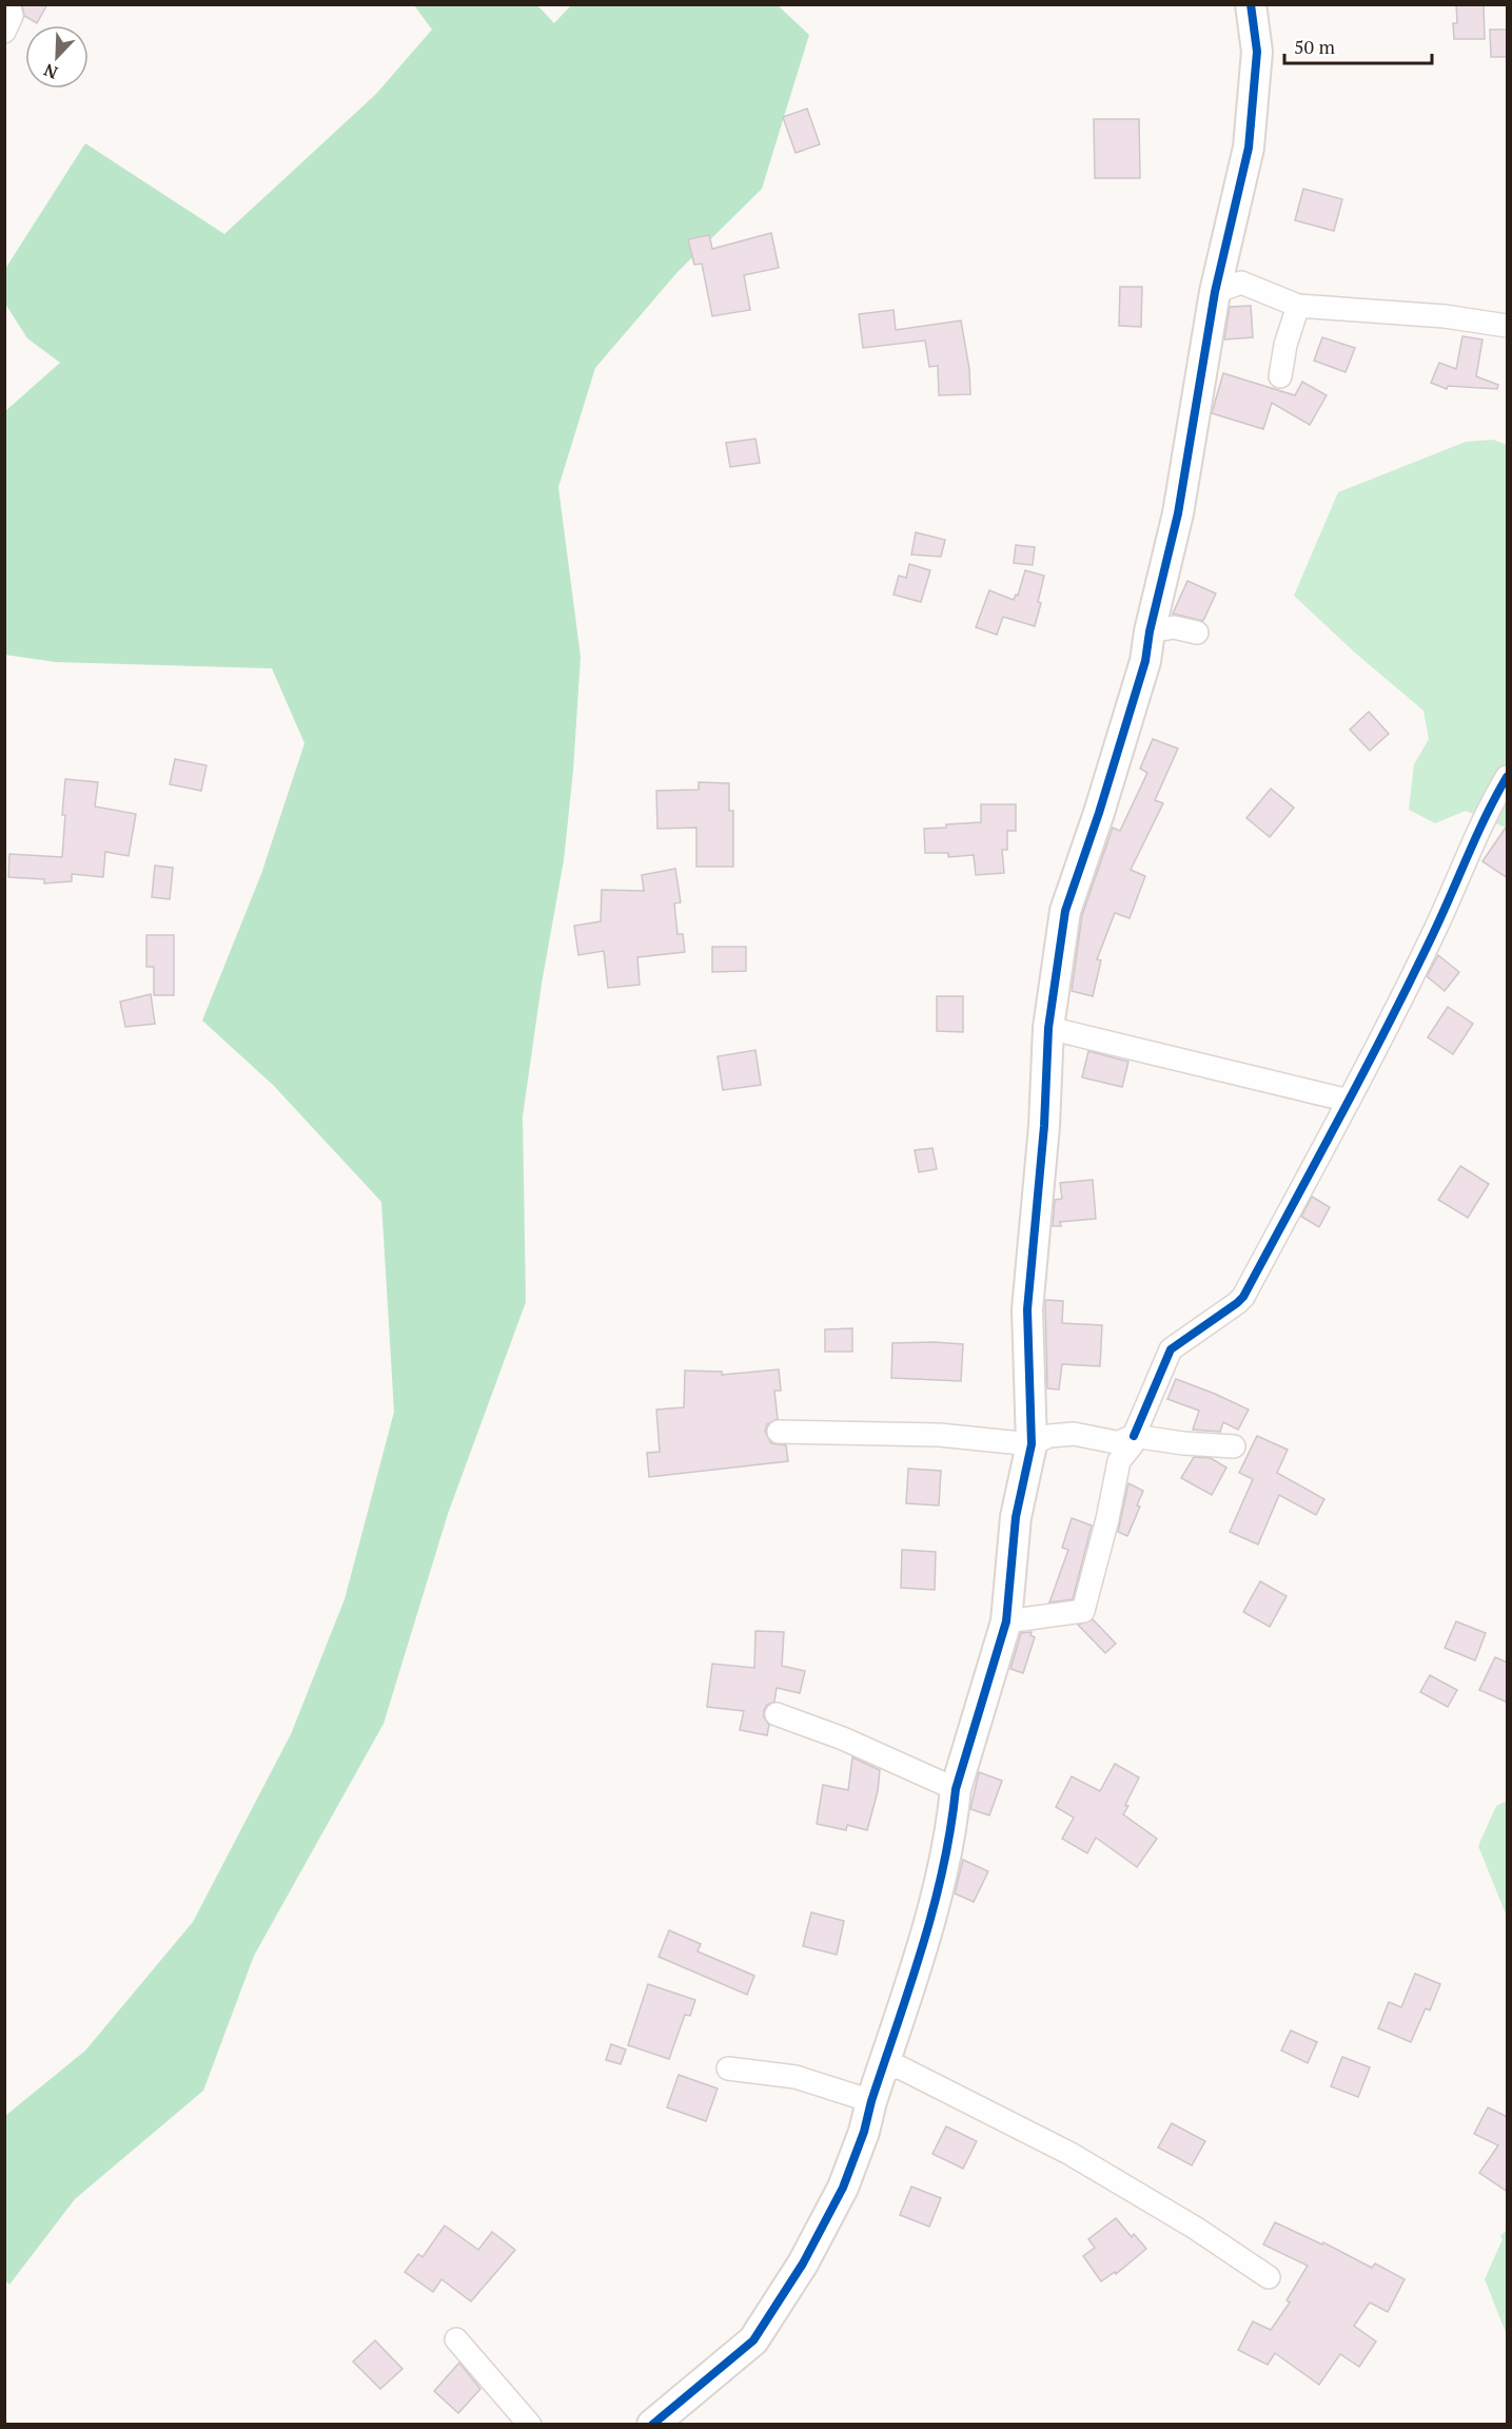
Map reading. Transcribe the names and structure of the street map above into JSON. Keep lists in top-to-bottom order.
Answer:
{
  "scale_bar": "50 m",
  "north": "bottom left"
}
